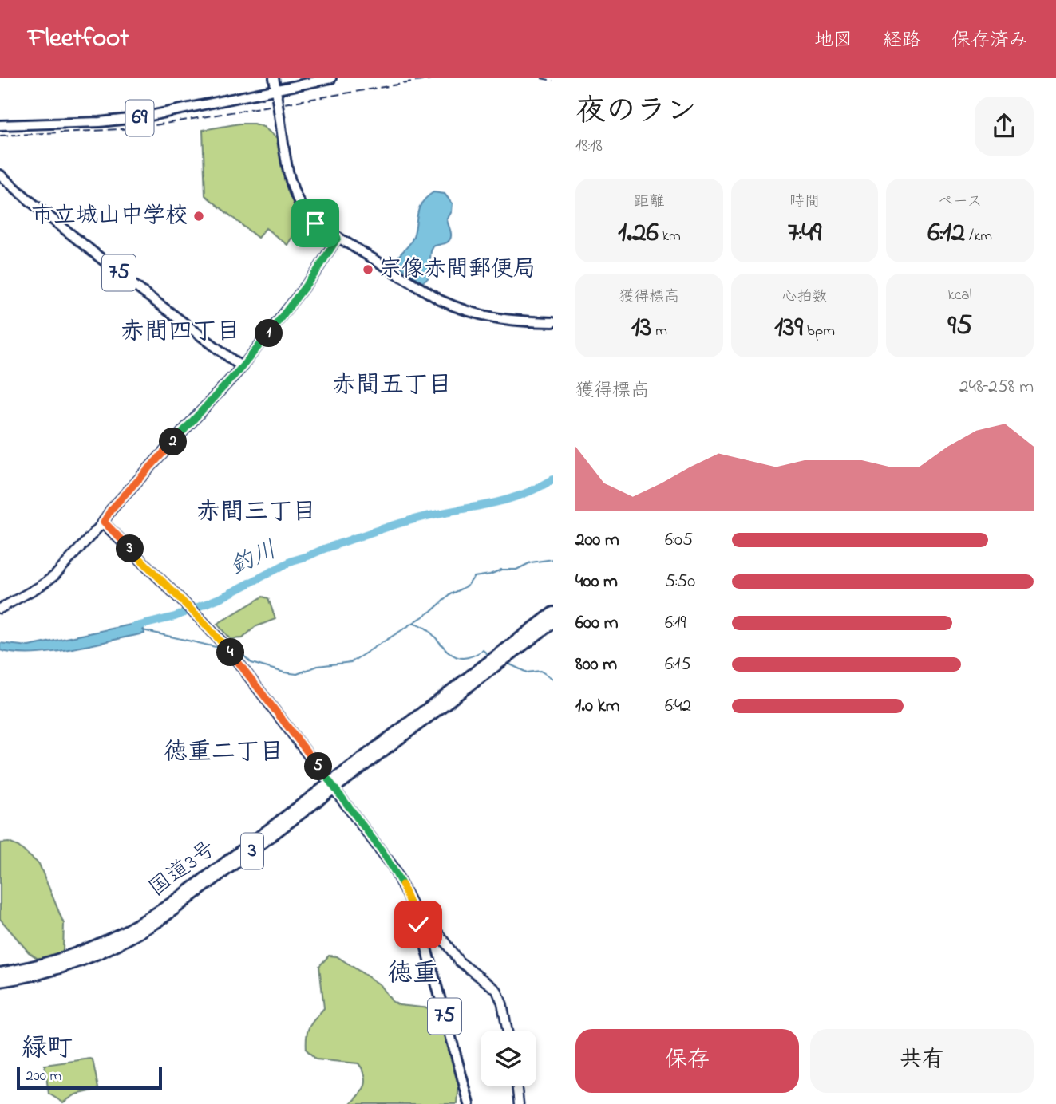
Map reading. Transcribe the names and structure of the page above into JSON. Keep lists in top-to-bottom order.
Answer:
{
  "streets": {
    "highway": ["3", "国道3号"],
    "main road": ["69", "75"]
  },
  "crossings": [
    ["75", "国道3号"]
  ],
  "districts": [
    "赤間四丁目",
    "赤間五丁目",
    "赤間三丁目",
    "徳重二丁目",
    "徳重",
    "緑町"
  ],
  "water": ["釣川"],
  "places": ["市立城山中学校", "宗像赤間郵便局"],
  "scale_bar": "200 m",
  "page": {
    "header": "Fleetfoot",
    "nav": ["地図", "経路", "保存済み"],
    "heading": ["夜のラン", "18:18"],
    "stats": [
      ["距離", "1.26 km"],
      ["時間", "7:49"],
      ["ペース", "6:12 /km"],
      ["獲得標高", "13 m"],
      ["心拍数", "139 bpm"],
      ["kcal", "95"]
    ],
    "pins": [
      "1",
      "2",
      "3",
      "4",
      "5"
    ],
    "chart": ["獲得標高", "248–258 m"],
    "list": [
      {
        "name": "200 m",
        "note": "6:05"
      },
      {
        "name": "400 m",
        "note": "5:50"
      },
      {
        "name": "600 m",
        "note": "6:19"
      },
      {
        "name": "800 m",
        "note": "6:15"
      },
      {
        "name": "1.0 km",
        "note": "6:42"
      }
    ],
    "buttons": ["保存", "共有"],
    "scale": "200 m"
  }
}
